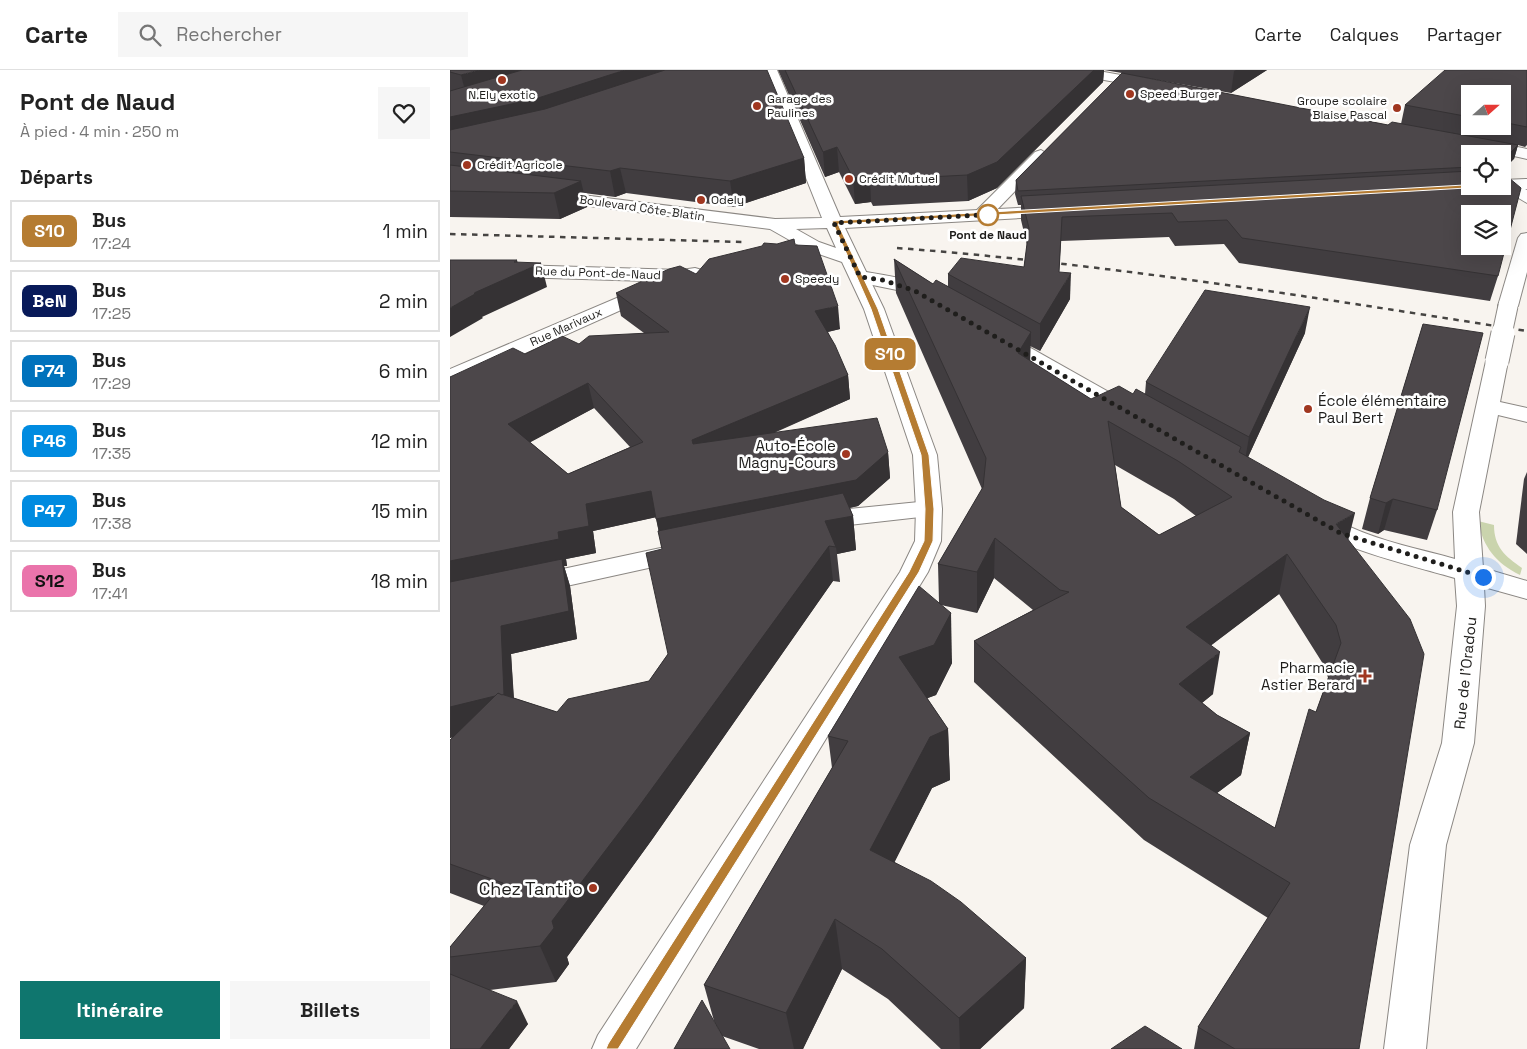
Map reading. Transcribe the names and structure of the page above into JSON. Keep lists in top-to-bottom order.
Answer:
{
  "streets": {
    "street": [
      "Boulevard Côte-Blatin",
      "Rue du Pont-de-Naud",
      "Rue Marivaux",
      "Rue de l'Oradou"
    ]
  },
  "crossings": [
    ["Rue du Pont-de-Naud", "Rue Marivaux"]
  ],
  "places": {
    "other": [
      "N.Ely exotic",
      "Speed Burger",
      "Garage des Paulines",
      "Groupe scolaire Blaise Pascal",
      "Crédit Agricole",
      "Crédit Mutuel",
      "Odely",
      "Pont de Naud",
      "Speedy",
      "École élémentaire Paul Bert",
      "Auto-École Magny-Cours",
      "Chez Tanti'o"
    ],
    "health": ["Pharmacie Astier Berard"]
  },
  "lines": ["bus line S10"],
  "north": "right",
  "page": {
    "header": "Carte",
    "search": "Rechercher",
    "nav": ["Carte", "Calques", "Partager"],
    "heading": [
      ["Pont de Naud", "À pied · 4 min · 250 m"],
      "Départs"
    ],
    "on_map": "S10",
    "list": [
      {
        "mark": "S10",
        "name": "Bus",
        "note": "17:24",
        "value": "1 min"
      },
      {
        "mark": "BeN",
        "name": "Bus",
        "note": "17:25",
        "value": "2 min"
      },
      {
        "mark": "P74",
        "name": "Bus",
        "note": "17:29",
        "value": "6 min"
      },
      {
        "mark": "P46",
        "name": "Bus",
        "note": "17:35",
        "value": "12 min"
      },
      {
        "mark": "P47",
        "name": "Bus",
        "note": "17:38",
        "value": "15 min"
      },
      {
        "mark": "S12",
        "name": "Bus",
        "note": "17:41",
        "value": "18 min"
      }
    ],
    "buttons": ["Itinéraire", "Billets"]
  }
}
